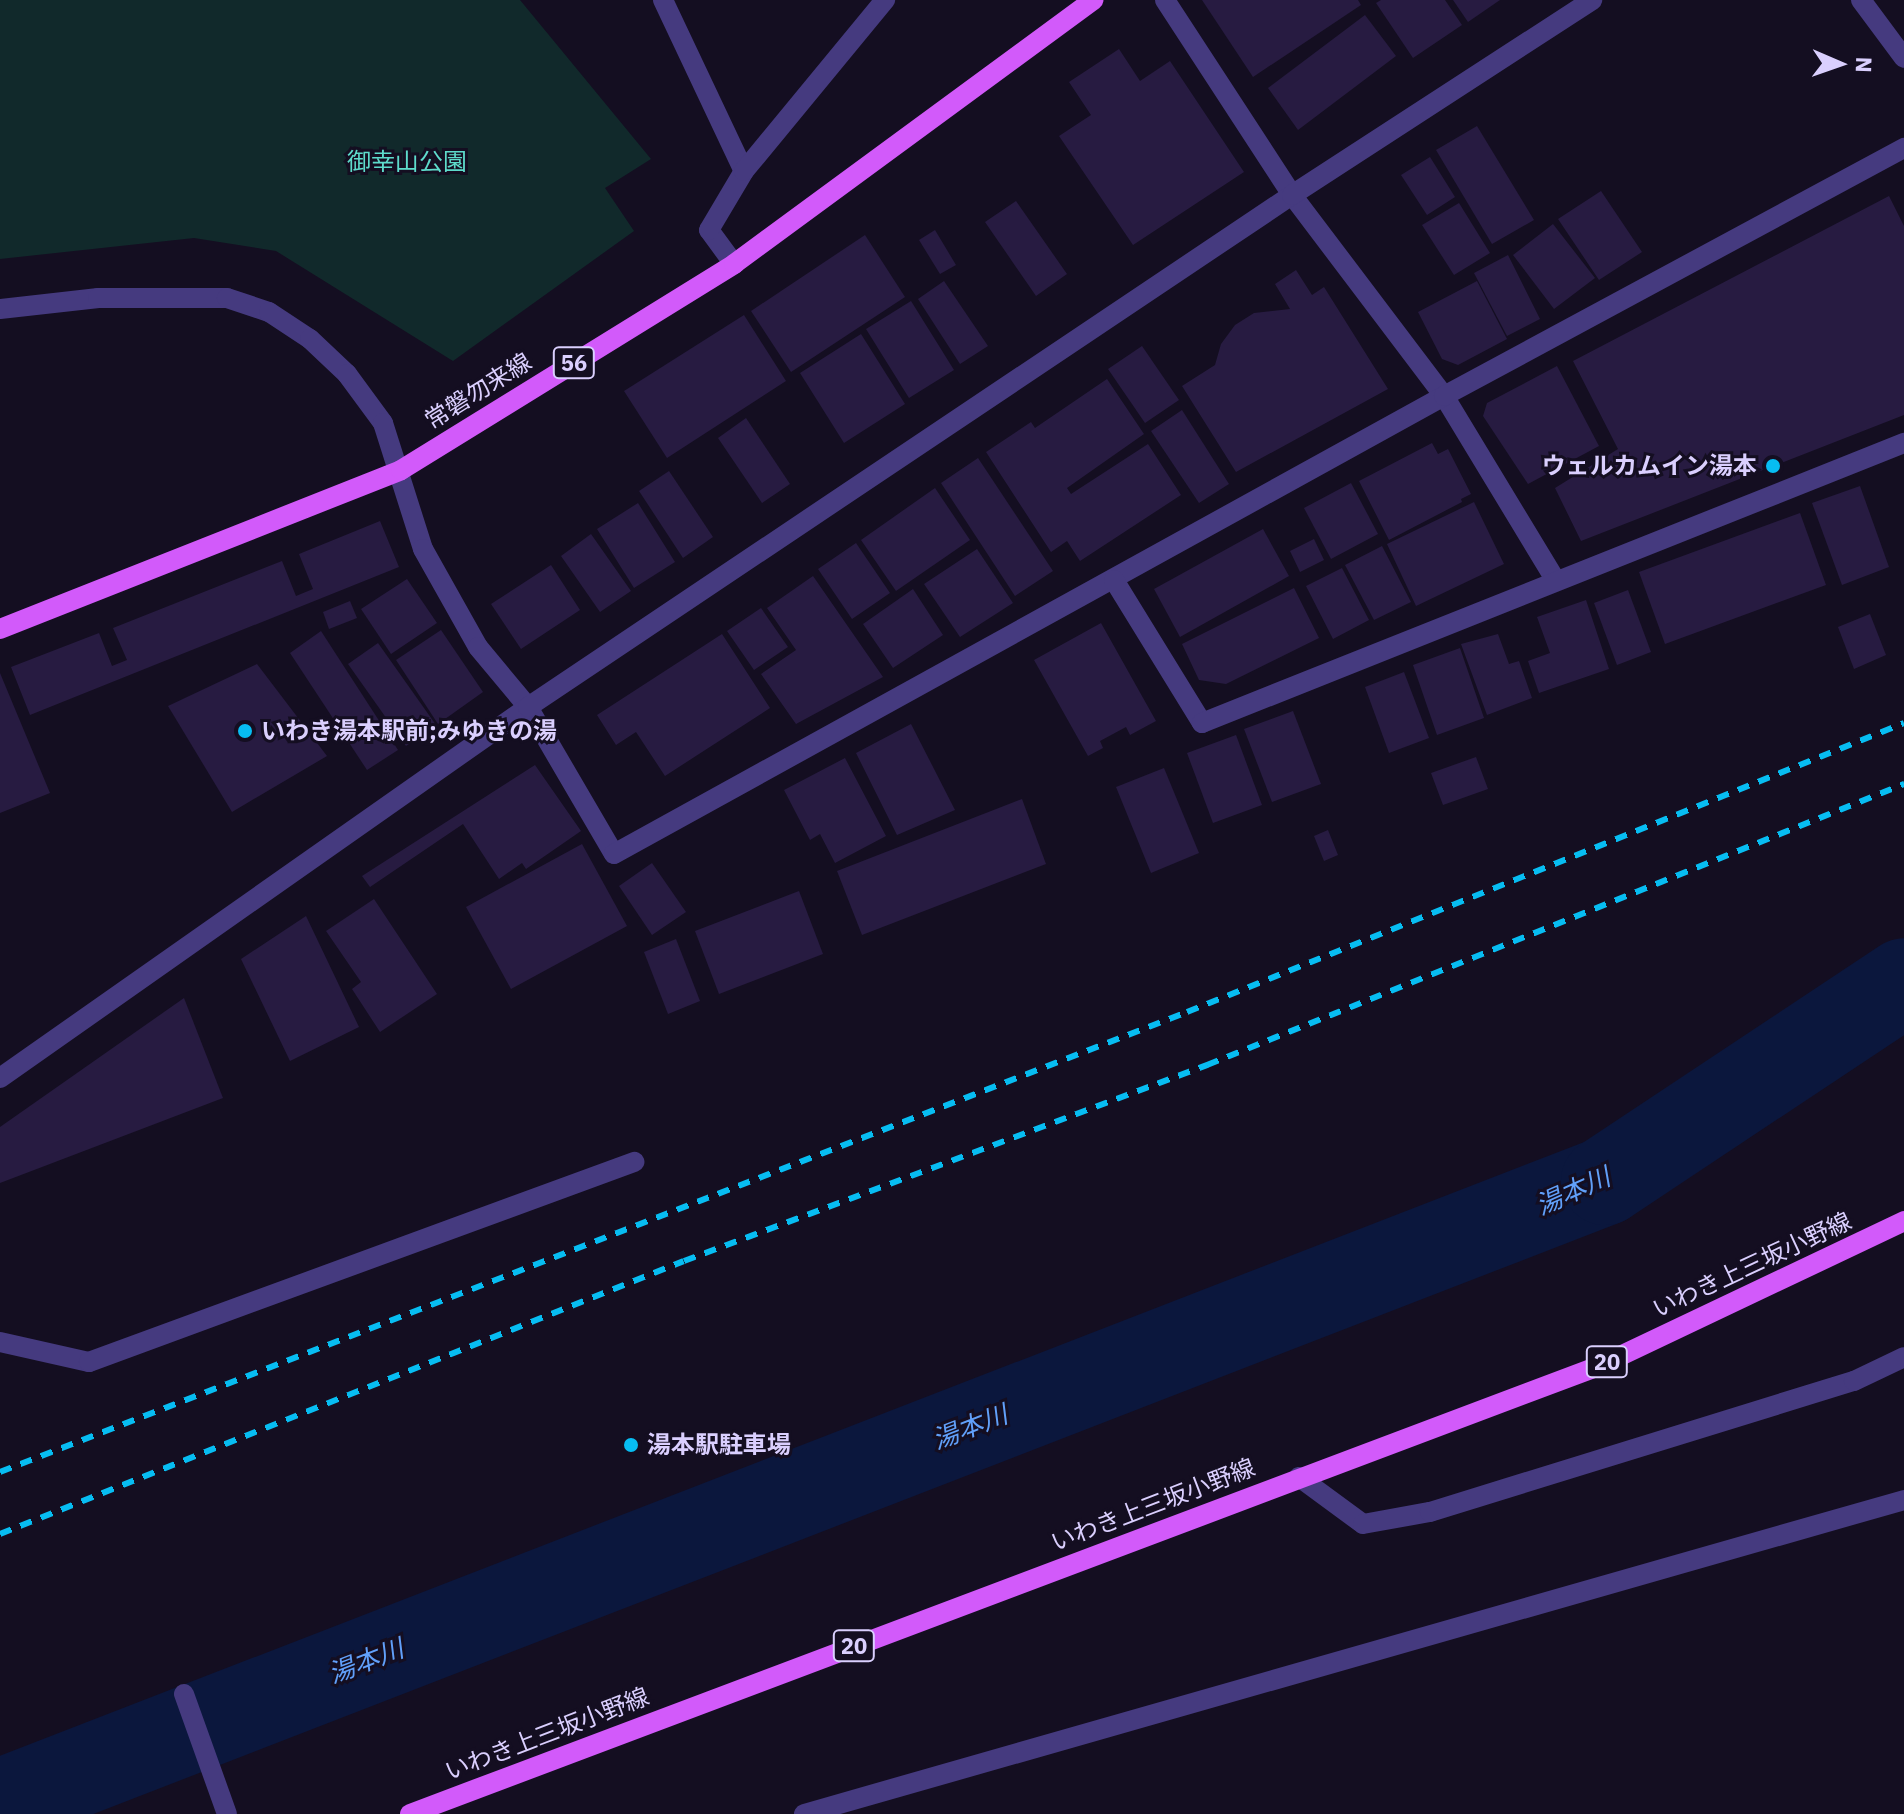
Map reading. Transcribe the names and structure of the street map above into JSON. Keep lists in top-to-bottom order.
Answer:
{
  "streets": {
    "main road": [
      "56",
      "常磐勿来線",
      "いわき上三坂小野線",
      "20"
    ]
  },
  "water": ["湯本川"],
  "parks": ["御幸山公園"],
  "places": ["ウェルカムイン湯本", "いわき湯本駅前;みゆきの湯", "湯本駅駐車場"],
  "north": "right"
}
